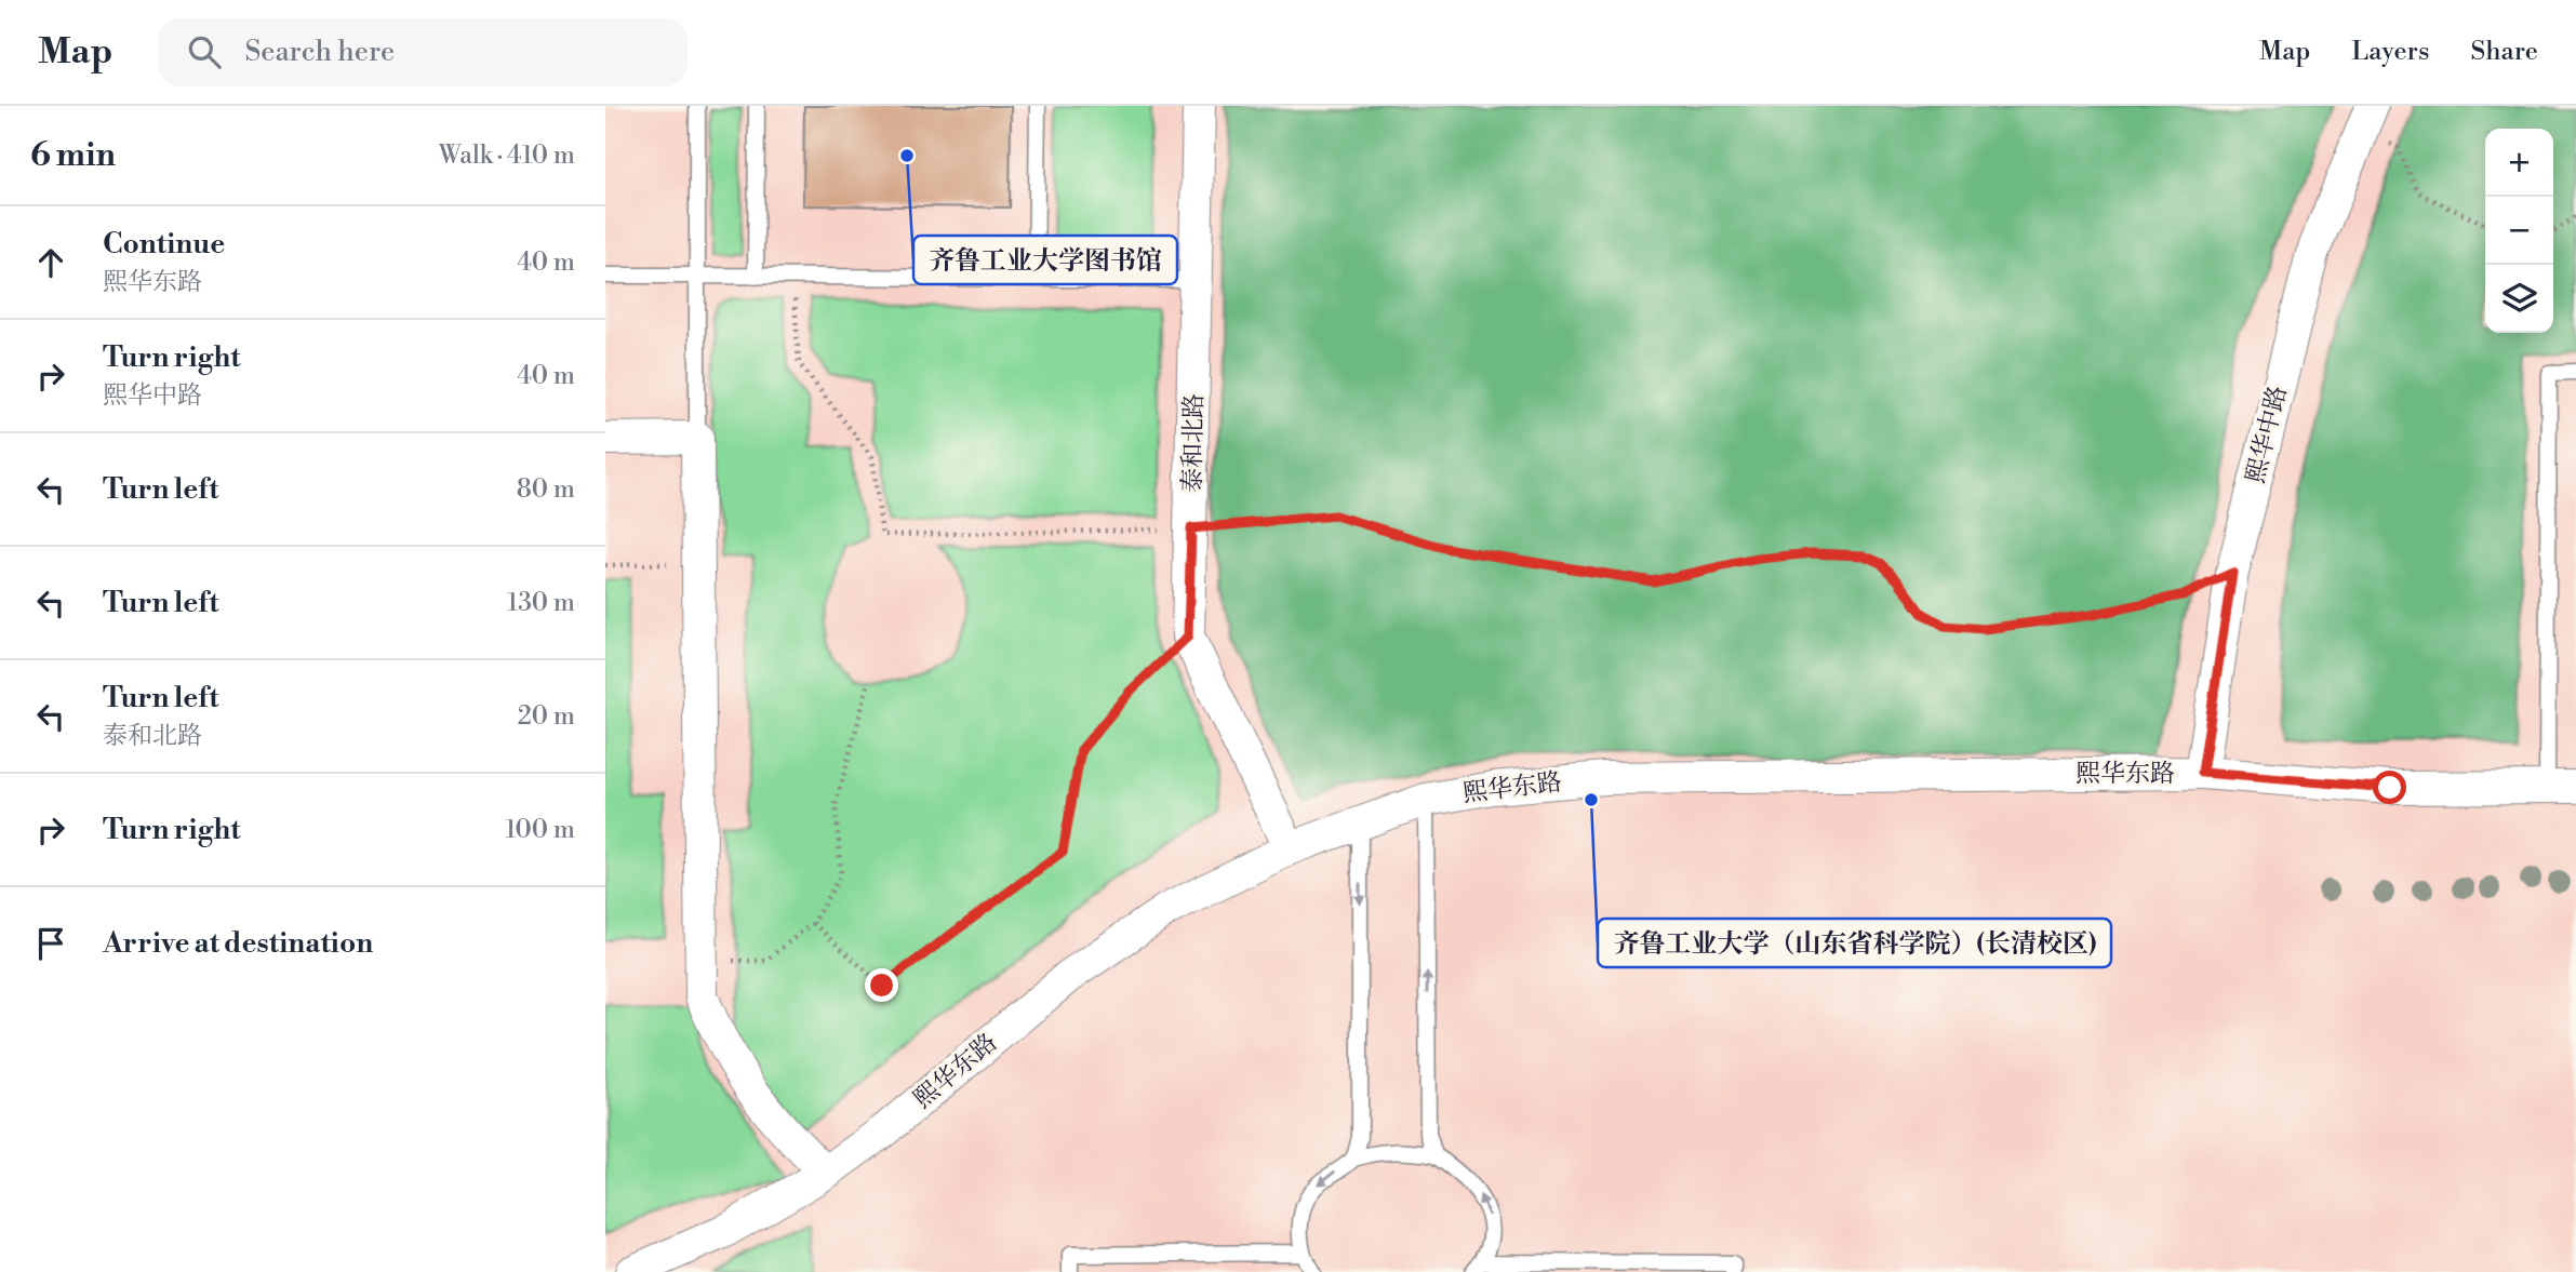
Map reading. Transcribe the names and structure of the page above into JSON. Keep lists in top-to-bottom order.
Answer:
{
  "streets": {
    "street": ["熙华中路", "泰和北路", "熙华东路"]
  },
  "crossings": [
    ["熙华中路", "熙华东路"],
    ["泰和北路", "熙华东路"]
  ],
  "places": ["齐鲁工业大学图书馆", "齐鲁工业大学（山东省科学院）(长清校区)"],
  "page": {
    "header": "Map",
    "search": "Search here",
    "nav": ["Map", "Layers", "Share"],
    "heading": ["6 min", "Walk · 410 m"],
    "map_buttons": ["+", "−"],
    "list": [
      ["Continue", "熙华东路", "40 m"],
      ["Turn right", "熙华中路", "40 m"],
      ["Turn left", "80 m"],
      ["Turn left", "130 m"],
      ["Turn left", "泰和北路", "20 m"],
      ["Turn right", "100 m"],
      "Arrive at destination"
    ]
  }
}
